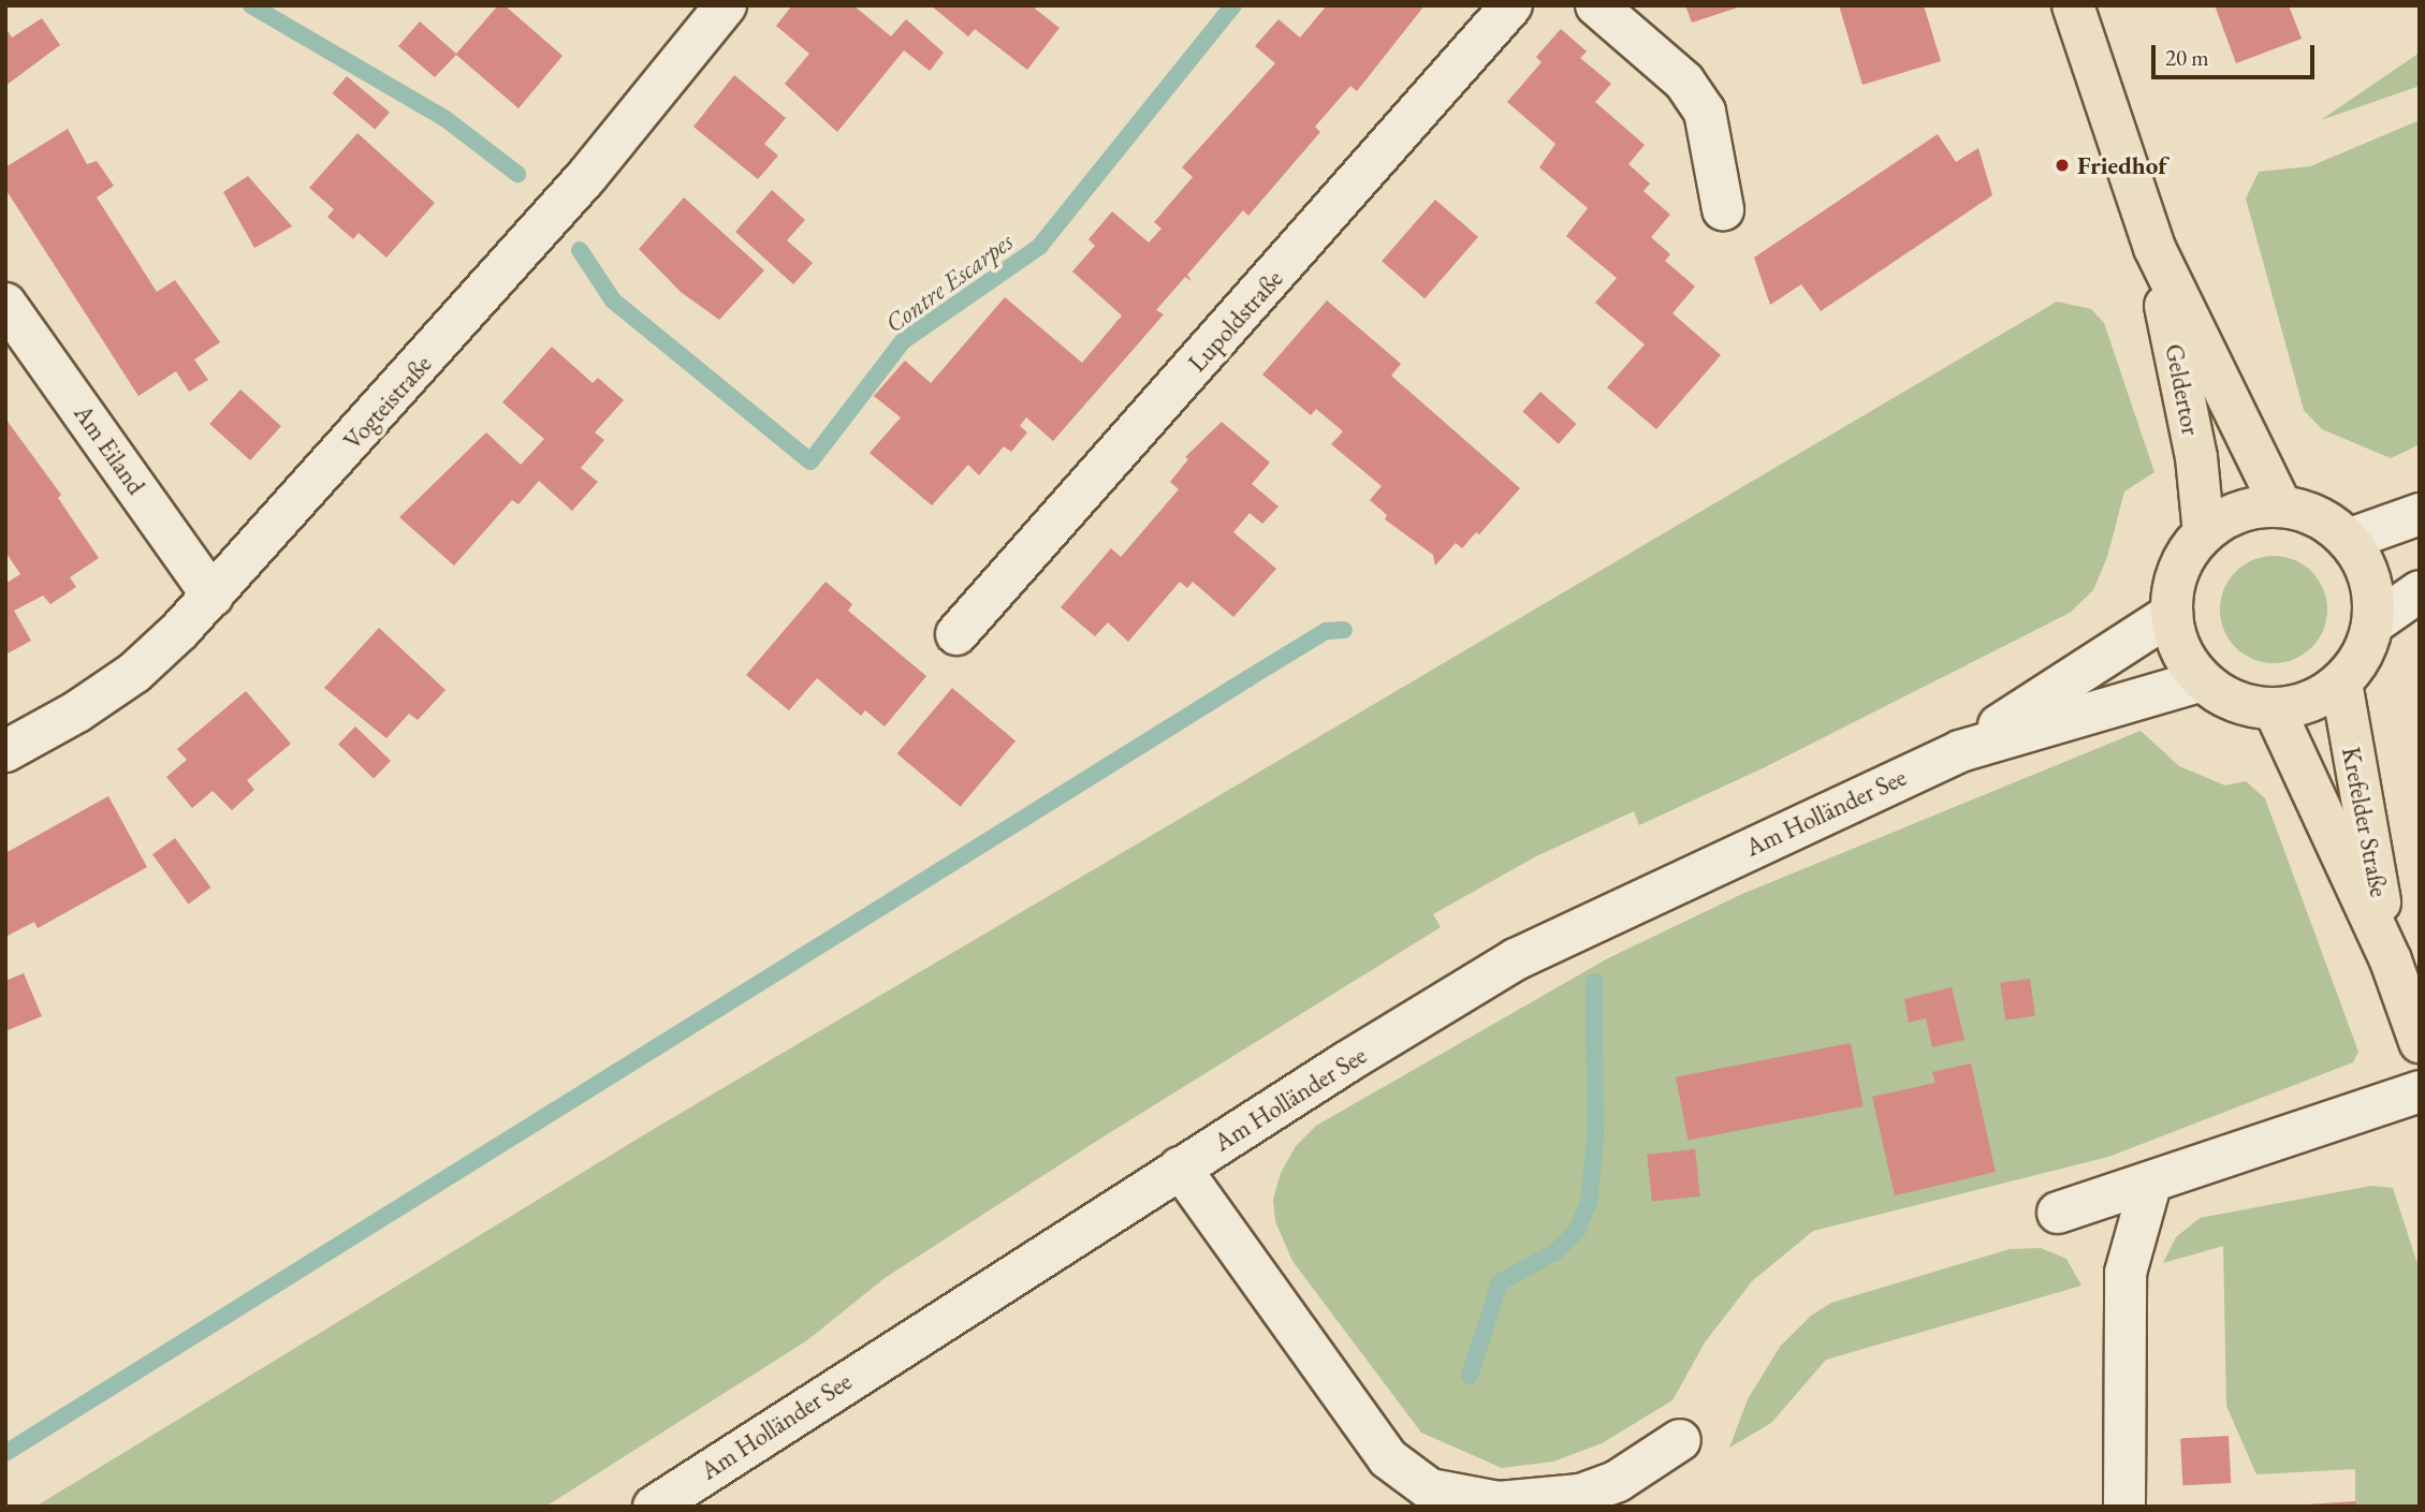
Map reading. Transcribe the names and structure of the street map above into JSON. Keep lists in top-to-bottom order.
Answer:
{
  "streets": {
    "main road": ["Geldertor", "Krefelder Straße"],
    "street": [
      "Lupoldstraße",
      "Vogteistraße",
      "Am Eiland",
      "Am Holländer See"
    ]
  },
  "crossings": [
    ["Geldertor", "Am Holländer See"],
    ["Geldertor", "Krefelder Straße"],
    ["Vogteistraße", "Am Eiland"],
    ["Am Holländer See", "Krefelder Straße"]
  ],
  "water": ["Contre Escarpes"],
  "places": ["Friedhof"],
  "scale_bar": "20 m"
}
